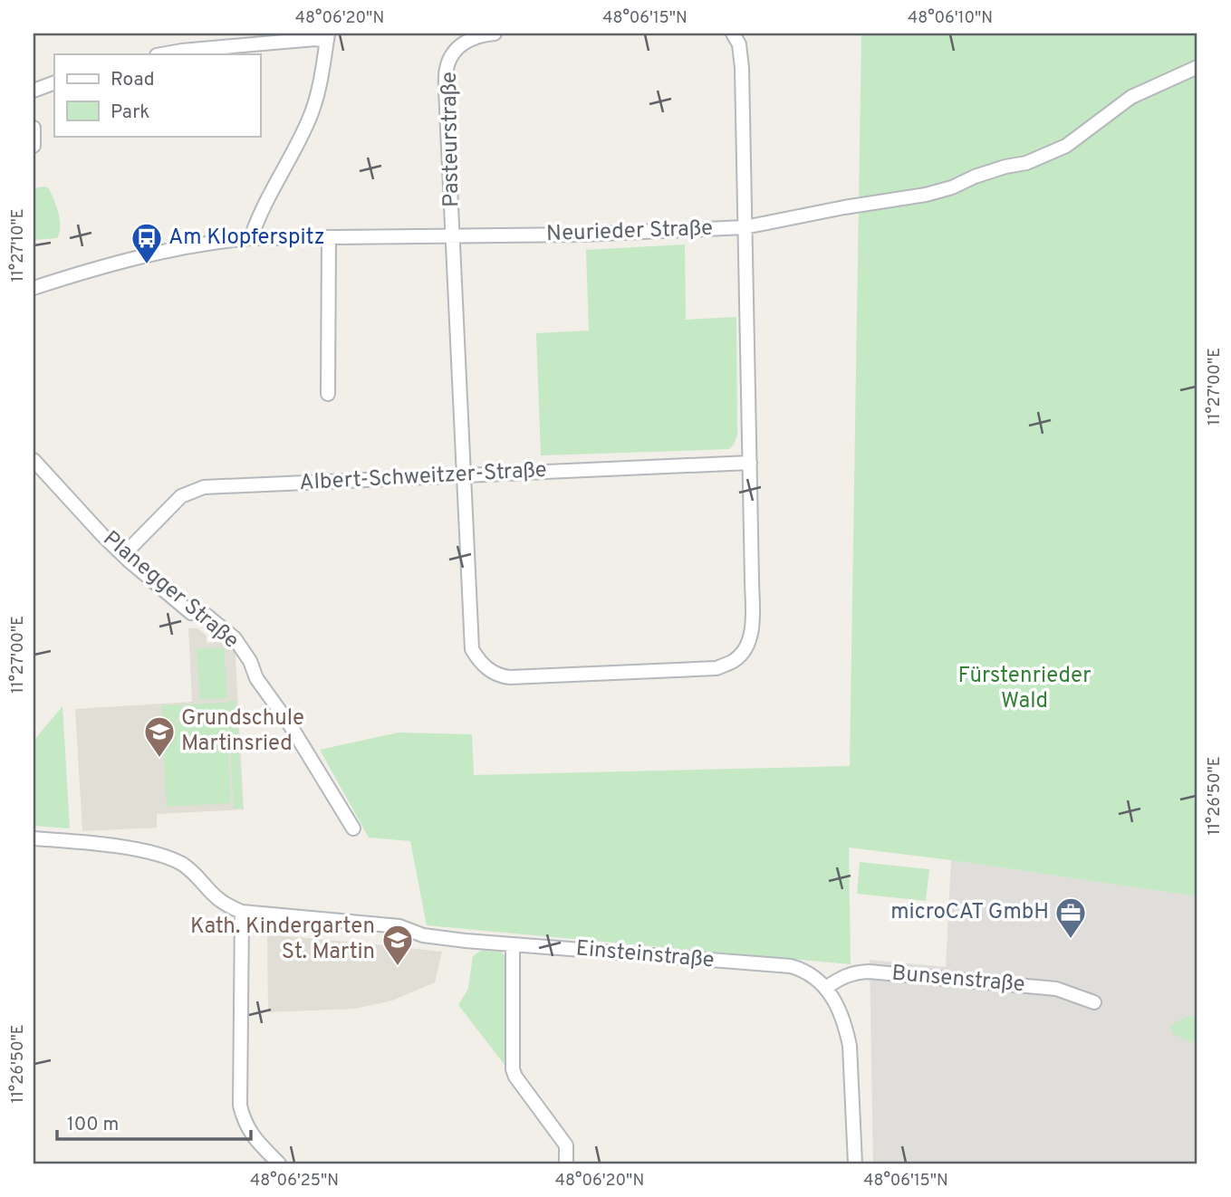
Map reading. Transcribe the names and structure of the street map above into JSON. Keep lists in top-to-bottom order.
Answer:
{
  "streets": {
    "street": [
      "Pasteurstraße",
      "Neurieder Straße",
      "Albert-Schweitzer-Straße",
      "Planegger Straße",
      "Einsteinstraße",
      "Bunsenstraße"
    ]
  },
  "crossings": [
    ["Pasteurstraße", "Neurieder Straße"],
    ["Pasteurstraße", "Albert-Schweitzer-Straße"],
    ["Albert-Schweitzer-Straße", "Planegger Straße"],
    ["Einsteinstraße", "Bunsenstraße"]
  ],
  "parks": ["Fürstenrieder Wald"],
  "places": {
    "bus stop": ["Am Klopferspitz"],
    "school or university": ["Grundschule Martinsried", "Kath. Kindergarten St. Martin"],
    "office": ["microCAT GmbH"]
  },
  "legend": ["Road", "Park"],
  "scale_bar": "100 m",
  "coordinates": [
    "48°06'20\"N",
    "48°06'15\"N",
    "48°06'10\"N",
    "11°27'10\"E",
    "11°27'00\"E",
    "11°26'50\"E",
    "48°06'25\"N"
  ]
}
